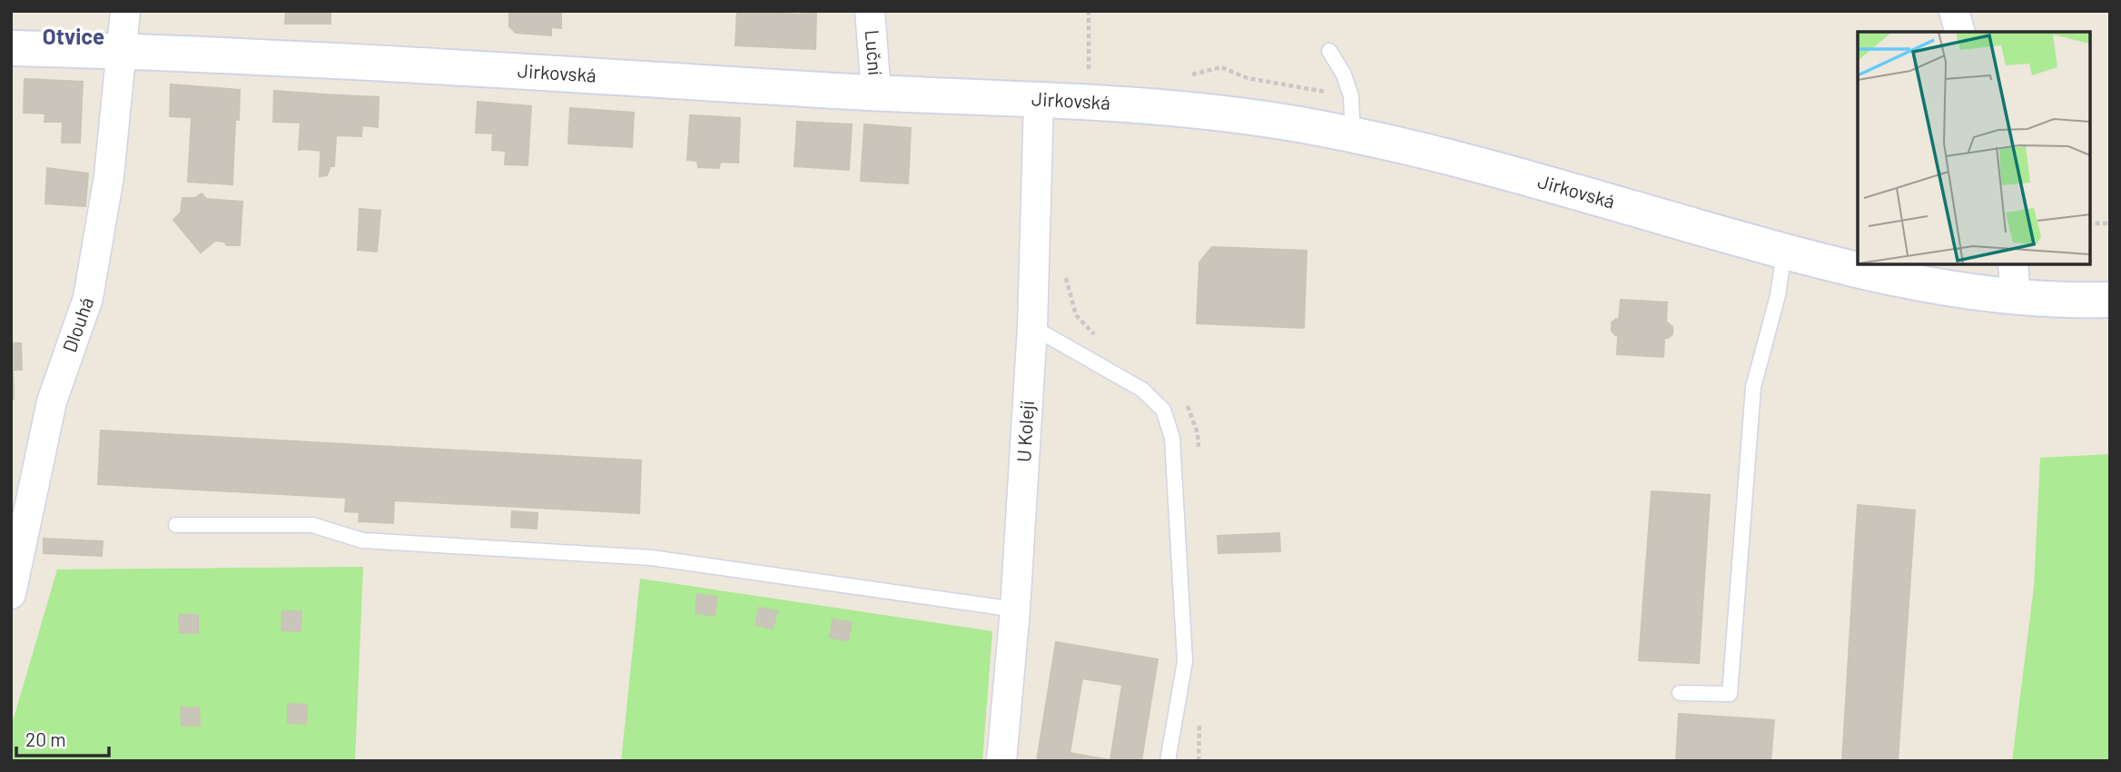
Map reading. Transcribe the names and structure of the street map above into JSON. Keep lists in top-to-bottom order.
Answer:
{
  "streets": {
    "main road": ["Jirkovská"],
    "street": ["Luční", "Dlouhá", "U Kolejí"]
  },
  "crossings": [
    ["Luční", "Jirkovská"],
    ["Jirkovská", "Dlouhá"],
    ["Jirkovská", "U Kolejí"]
  ],
  "districts": ["Otvice"],
  "scale_bar": "20 m"
}
